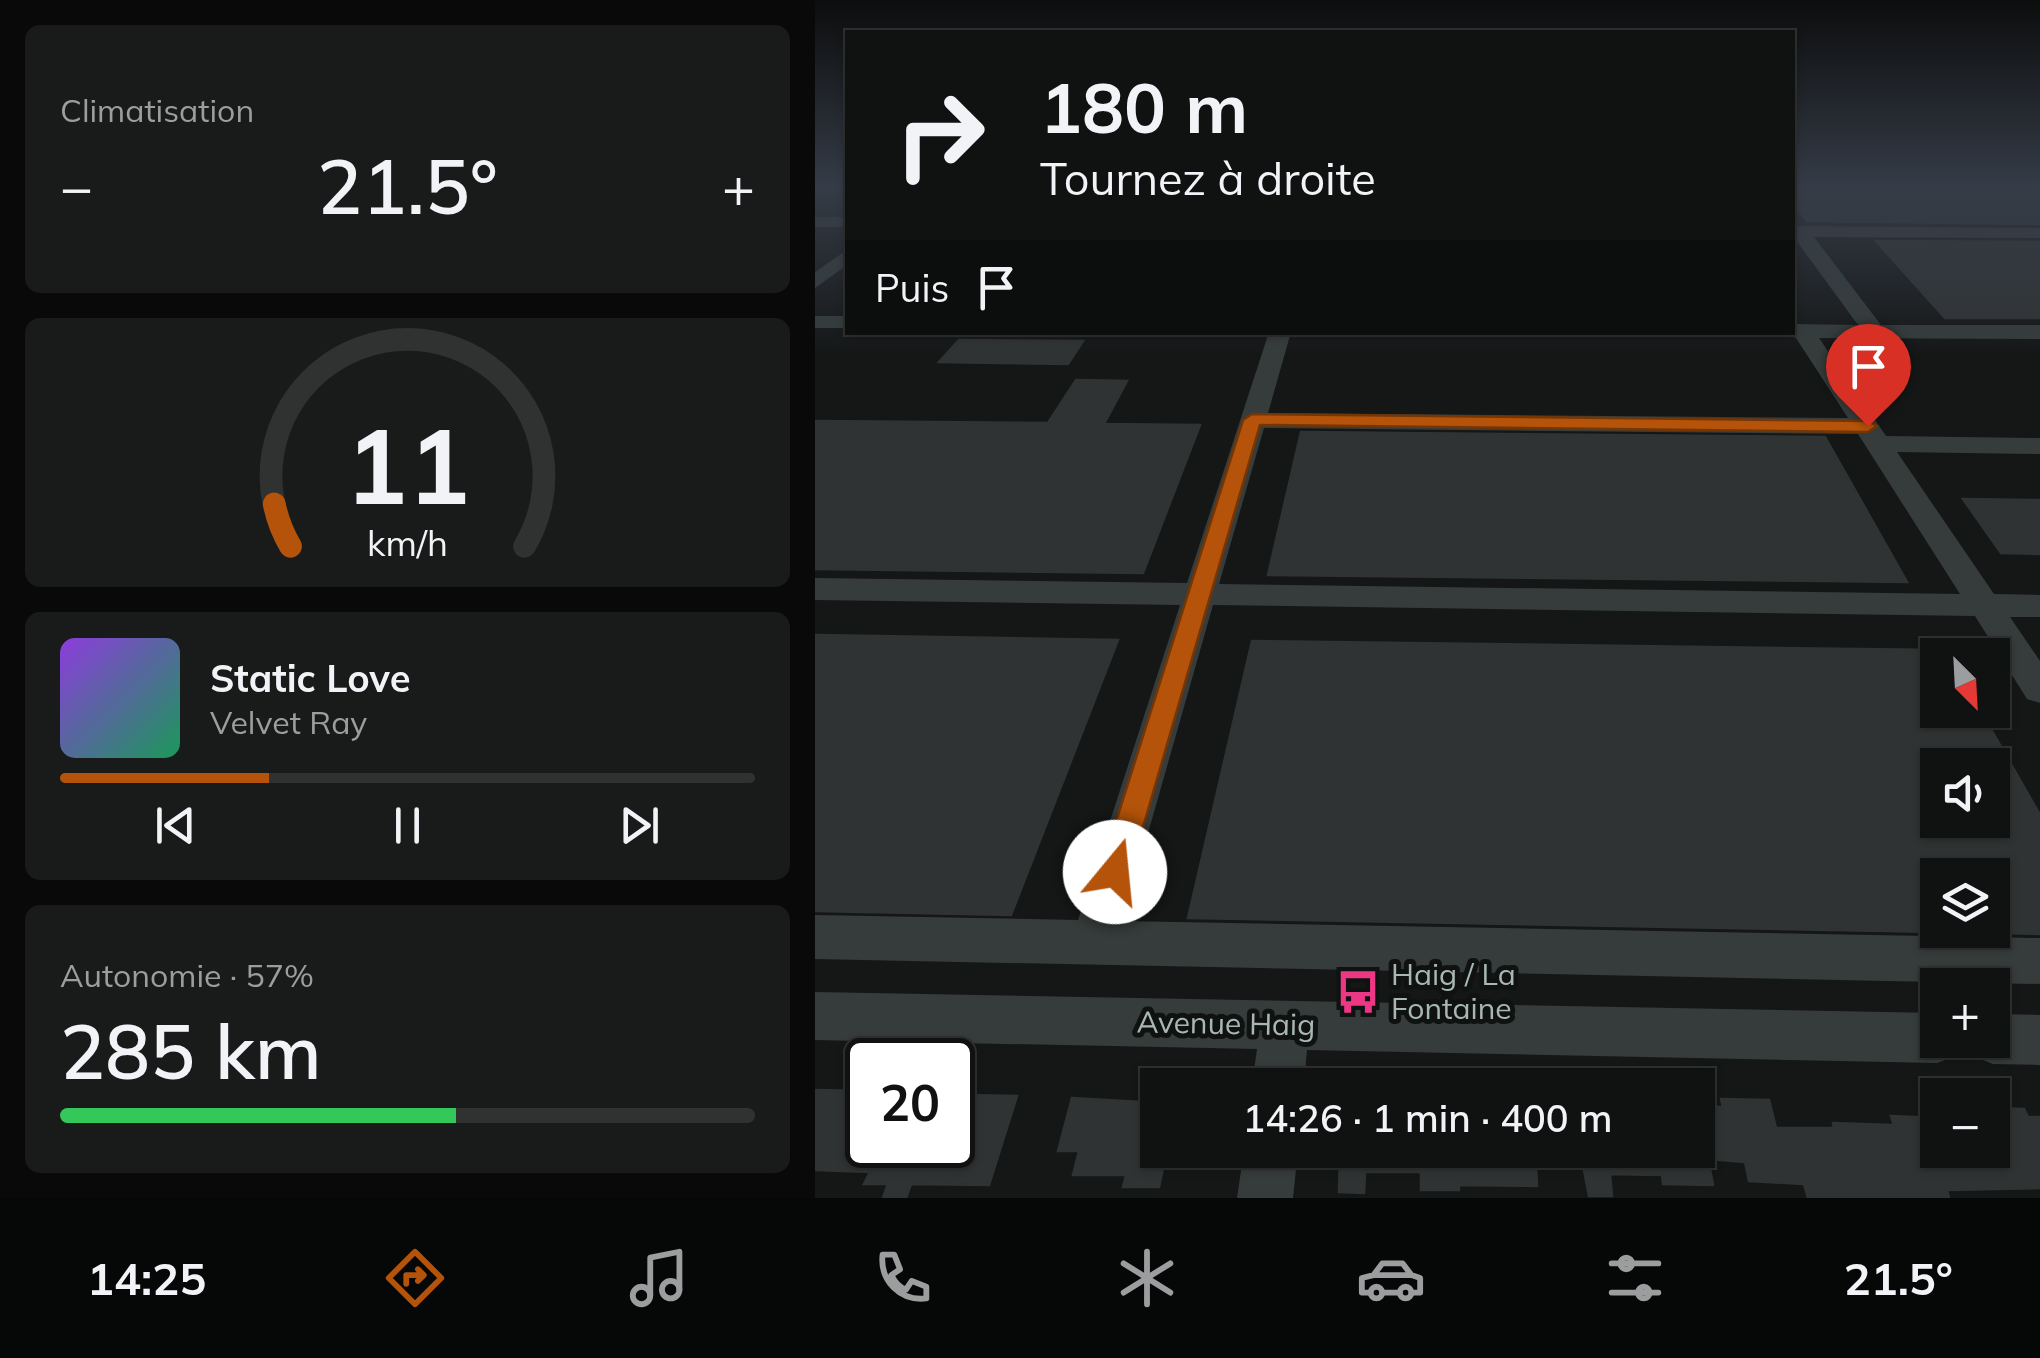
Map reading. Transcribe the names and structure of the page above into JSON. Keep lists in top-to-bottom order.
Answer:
{
  "streets": {
    "street": ["Avenue Haig"]
  },
  "places": {
    "bus stop": ["Haig / La Fontaine"]
  },
  "north": "bottom right",
  "page": {
    "tile": [
      "Climatisation",
      ["Autonomie · 57%", "285 km"]
    ],
    "turn": ["180 m", "Tournez à droite"],
    "heat": ["−", "21.5°", "+"],
    "then": "Puis",
    "song": ["Static Love", "Velvet Ray"],
    "map_buttons": ["+", "−"],
    "limit": "20",
    "trip": "14:26 · 1 min · 400 m",
    "tabs": ["14:25", "21.5°"],
    "gauge": ["11", "km/h"]
  }
}
